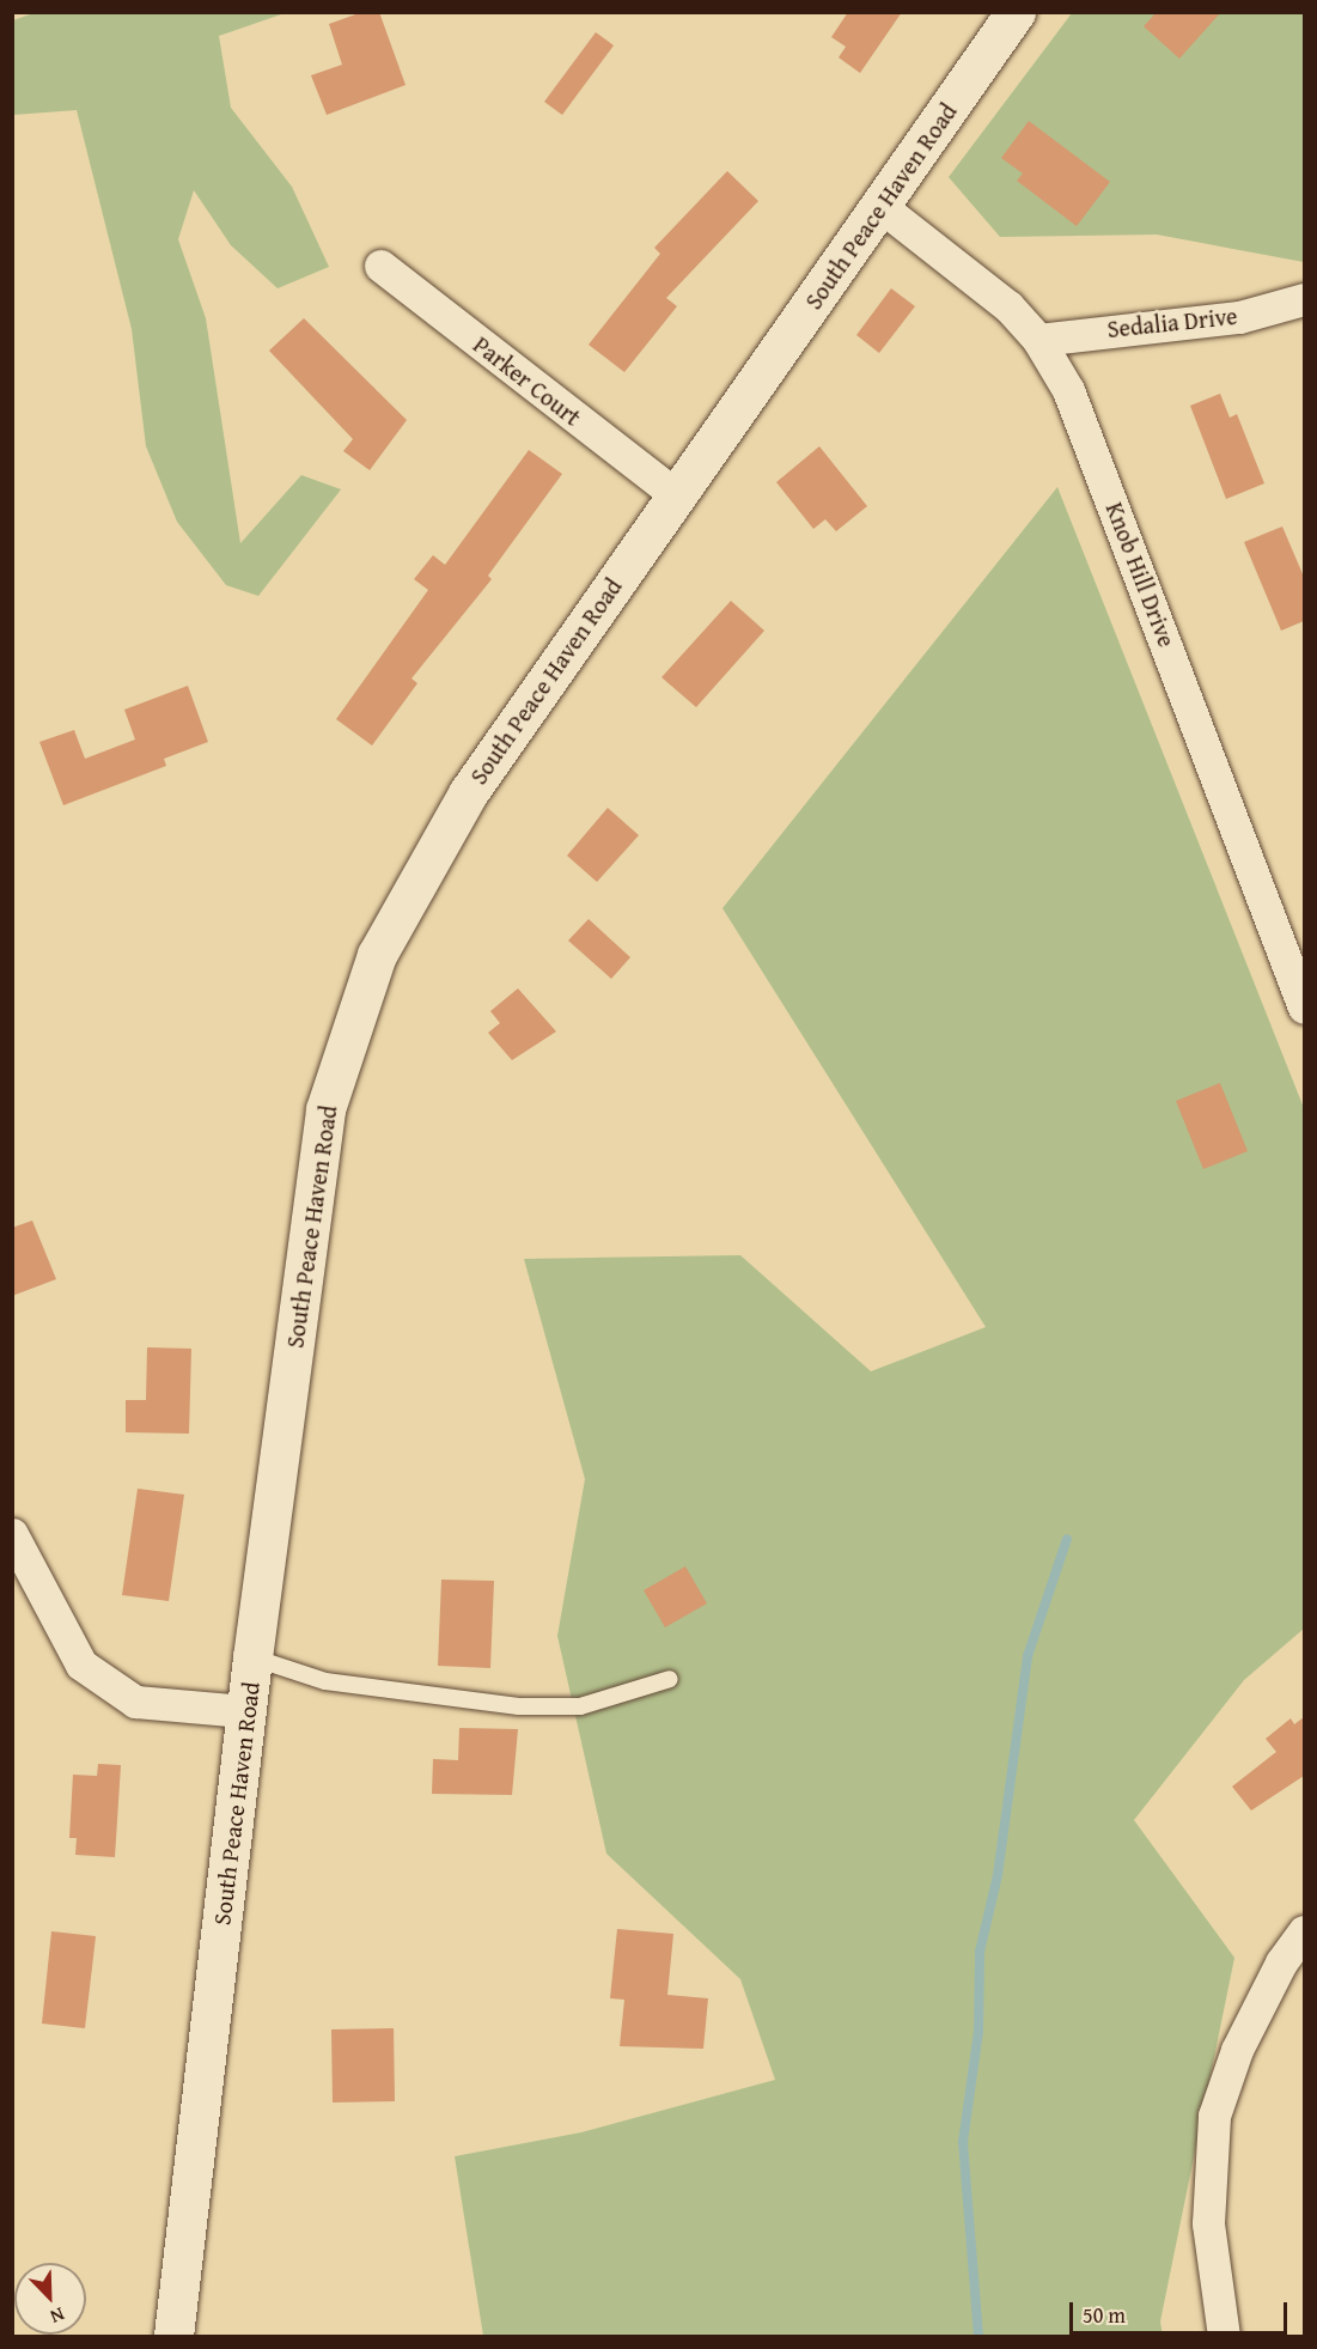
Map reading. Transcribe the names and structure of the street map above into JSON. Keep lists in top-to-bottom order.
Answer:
{
  "streets": {
    "main road": ["South Peace Haven Road"],
    "street": ["Sedalia Drive", "Parker Court", "Knob Hill Drive"]
  },
  "crossings": [
    ["South Peace Haven Road", "Parker Court"],
    ["South Peace Haven Road", "Knob Hill Drive"],
    ["Sedalia Drive", "Knob Hill Drive"]
  ],
  "scale_bar": "50 m",
  "north": "bottom right"
}
